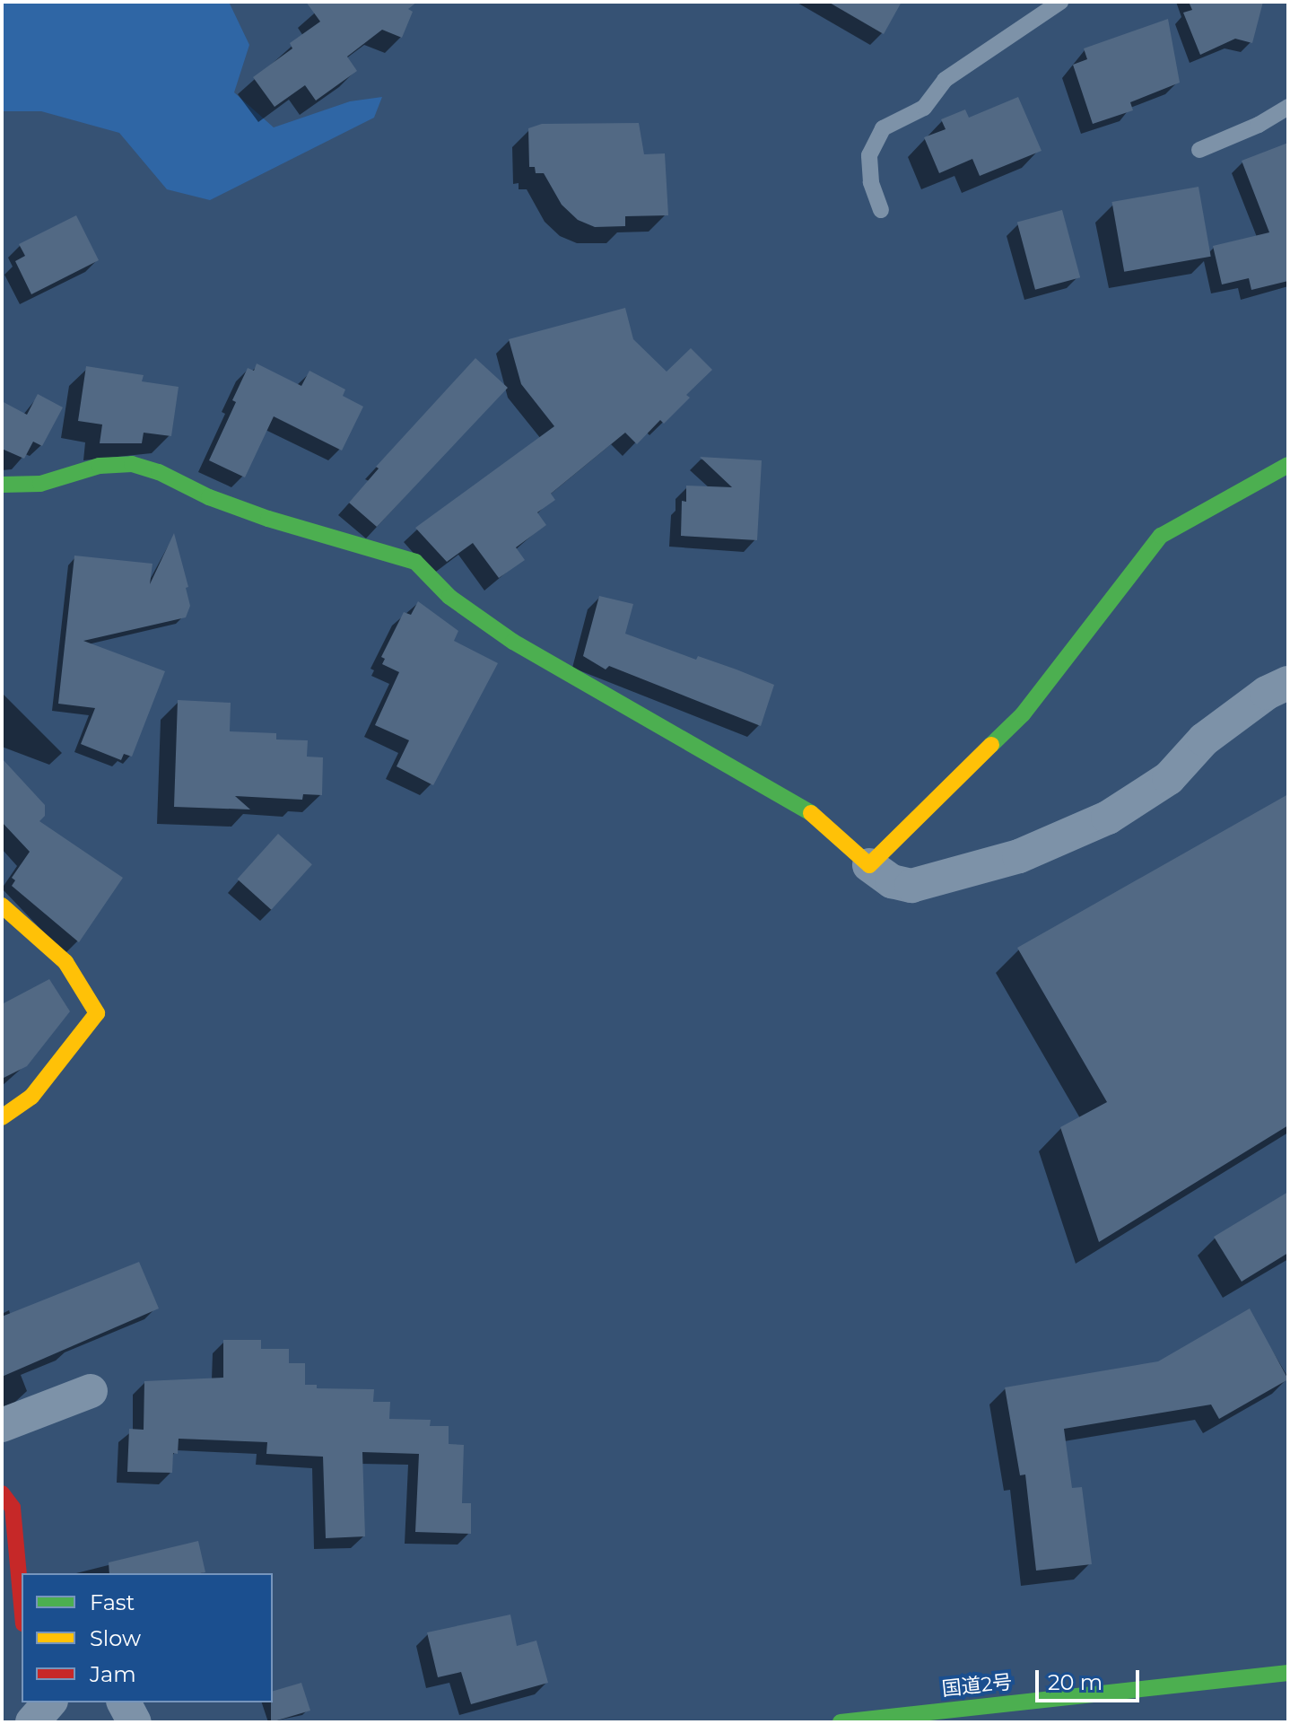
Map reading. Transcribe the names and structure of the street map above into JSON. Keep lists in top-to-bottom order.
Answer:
{
  "streets": {
    "main road": ["国道2号"]
  },
  "legend": ["Fast", "Slow", "Jam"],
  "scale_bar": "20 m"
}
